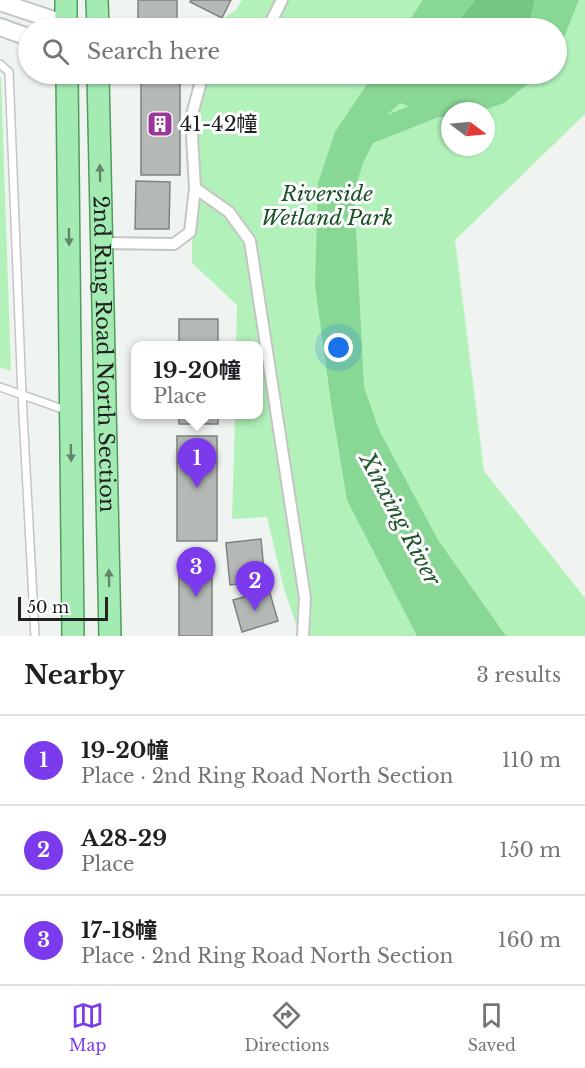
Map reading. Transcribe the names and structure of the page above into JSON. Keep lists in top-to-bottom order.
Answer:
{
  "streets": {
    "main road": ["2nd Ring Road North Section"]
  },
  "water": ["Xinxing River"],
  "parks": ["Riverside Wetland Park"],
  "places": {
    "building": ["41-42幢"]
  },
  "scale_bar": "50 m",
  "north": "right",
  "page": {
    "search": "Search here",
    "popup": ["19-20幢", "Place"],
    "pins": ["1", "3", "2"],
    "scale": "50 m",
    "heading": ["Nearby", "3 results"],
    "list": [
      {
        "mark": "1",
        "name": "19-20幢",
        "note": "Place · 2nd Ring Road North Section",
        "value": "110 m"
      },
      {
        "mark": "2",
        "name": "A28-29",
        "note": "Place",
        "value": "150 m"
      },
      {
        "mark": "3",
        "name": "17-18幢",
        "note": "Place · 2nd Ring Road North Section",
        "value": "160 m"
      }
    ],
    "nav": ["Map", "Directions", "Saved"]
  }
}
